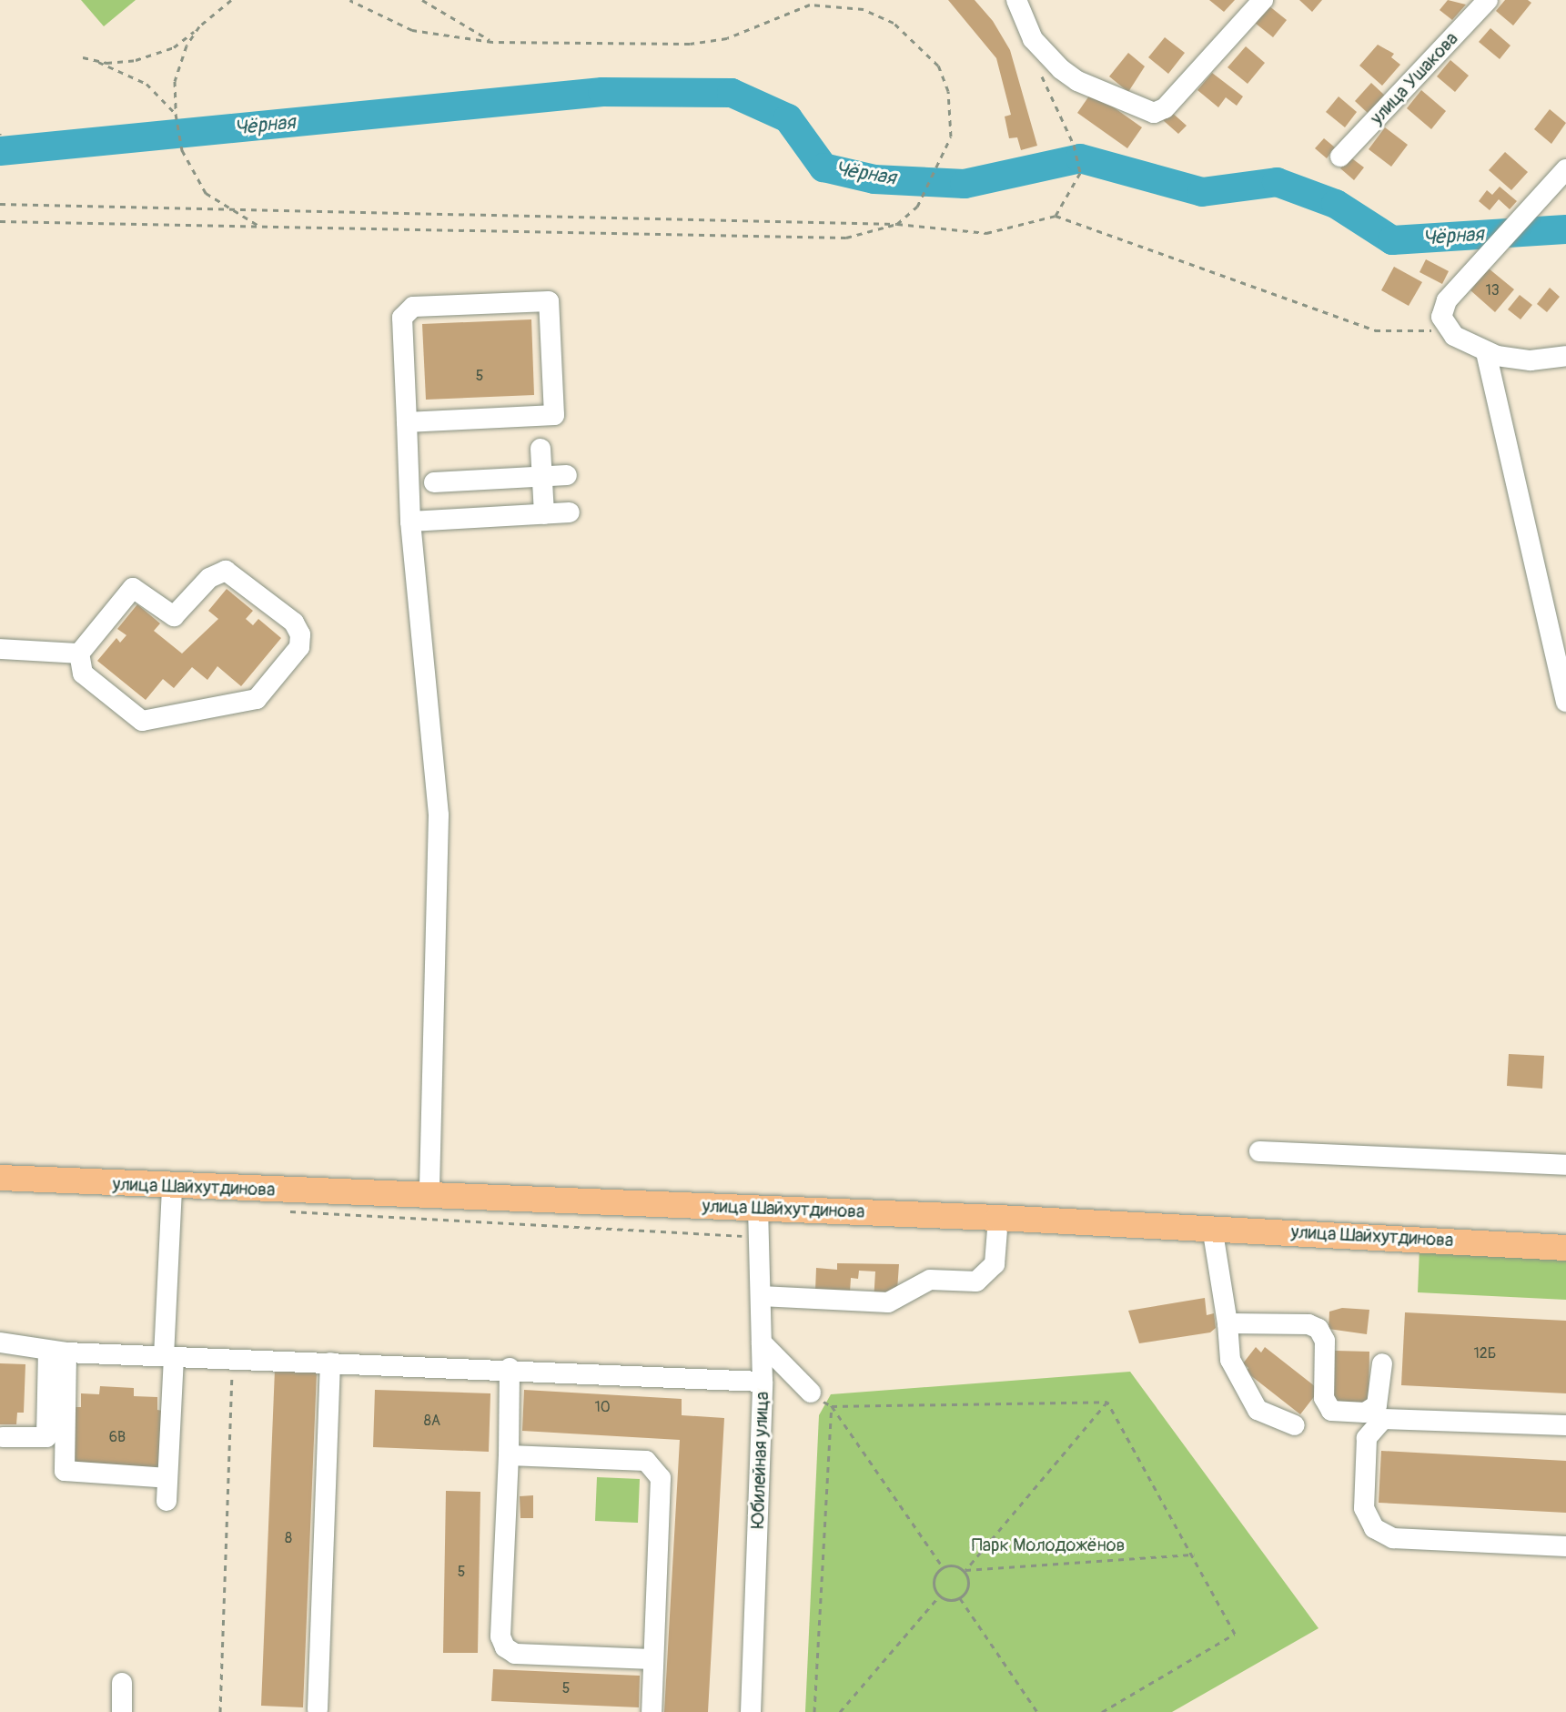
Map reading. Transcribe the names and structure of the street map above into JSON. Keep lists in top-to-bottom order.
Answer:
{
  "streets": {
    "main road": ["улица Шайхутдинова"],
    "street": ["улица Ушакова", "Юбилейная улица"]
  },
  "crossings": [
    ["улица Шайхутдинова", "Юбилейная улица"]
  ],
  "water": ["Чёрная"],
  "parks": ["Парк Молодожёнов"],
  "house_numbers": [
    "13",
    "5",
    "12Б",
    "10",
    "8А",
    "6В",
    "8",
    "5",
    "5"
  ]
}
